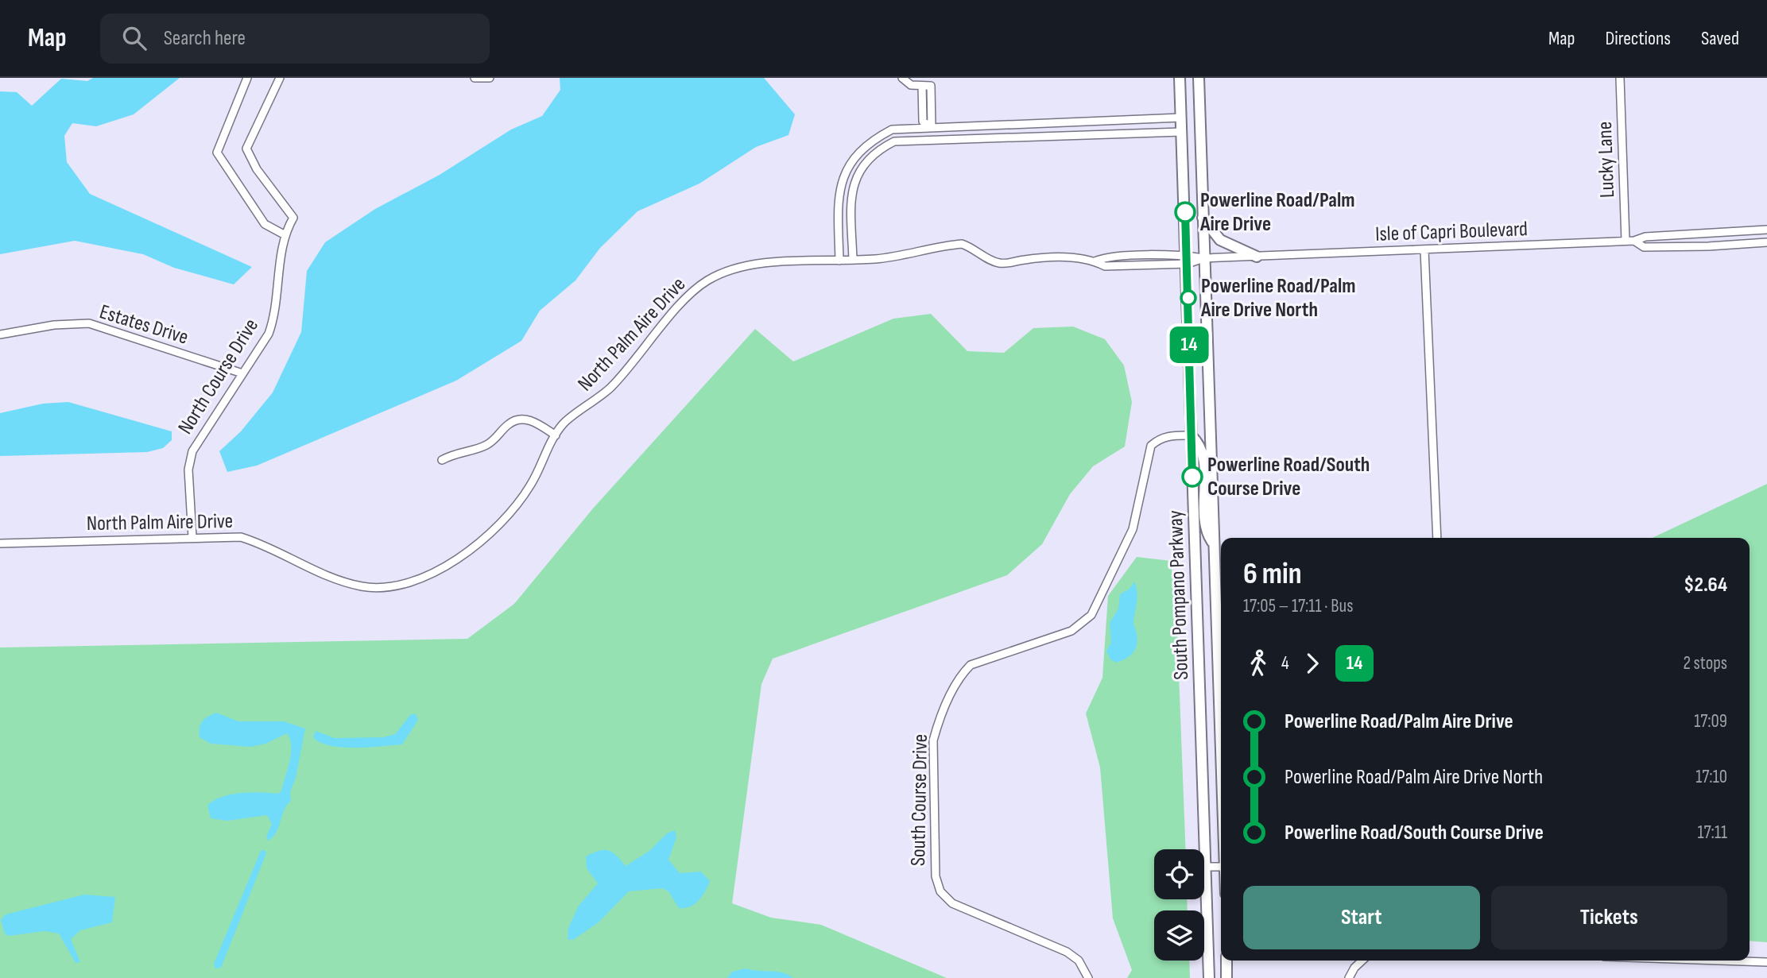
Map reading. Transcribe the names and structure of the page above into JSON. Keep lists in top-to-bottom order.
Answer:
{
  "streets": {
    "main road": ["South Pompano Parkway"],
    "street": [
      "Lucky Lane",
      "Isle of Capri Boulevard",
      "Estates Drive",
      "North Palm Aire Drive",
      "North Course Drive",
      "South Course Drive"
    ]
  },
  "crossings": [
    ["Lucky Lane", "Isle of Capri Boulevard"],
    ["Isle of Capri Boulevard", "North Palm Aire Drive"],
    ["Isle of Capri Boulevard", "South Pompano Parkway"],
    ["Estates Drive", "North Course Drive"],
    ["North Palm Aire Drive", "North Course Drive"],
    ["North Palm Aire Drive", "South Pompano Parkway"],
    ["South Pompano Parkway", "South Course Drive"]
  ],
  "places": ["Powerline Road/Palm Aire Drive", "Powerline Road/Palm Aire Drive North", "Powerline Road/South Course Drive"],
  "lines": ["bus line 14"],
  "page": {
    "header": "Map",
    "search": "Search here",
    "nav": ["Map", "Directions", "Saved"],
    "on_map": "14",
    "heading": ["6 min", "17:05 – 17:11 · Bus", "$2.64"],
    "legs": ["4", "14", "2 stops"],
    "list": [
      {
        "name": "Powerline Road/Palm Aire Drive",
        "value": "17:09"
      },
      {
        "name": "Powerline Road/Palm Aire Drive North",
        "value": "17:10"
      },
      {
        "name": "Powerline Road/South Course Drive",
        "value": "17:11"
      }
    ],
    "buttons": ["Start", "Tickets"]
  }
}
